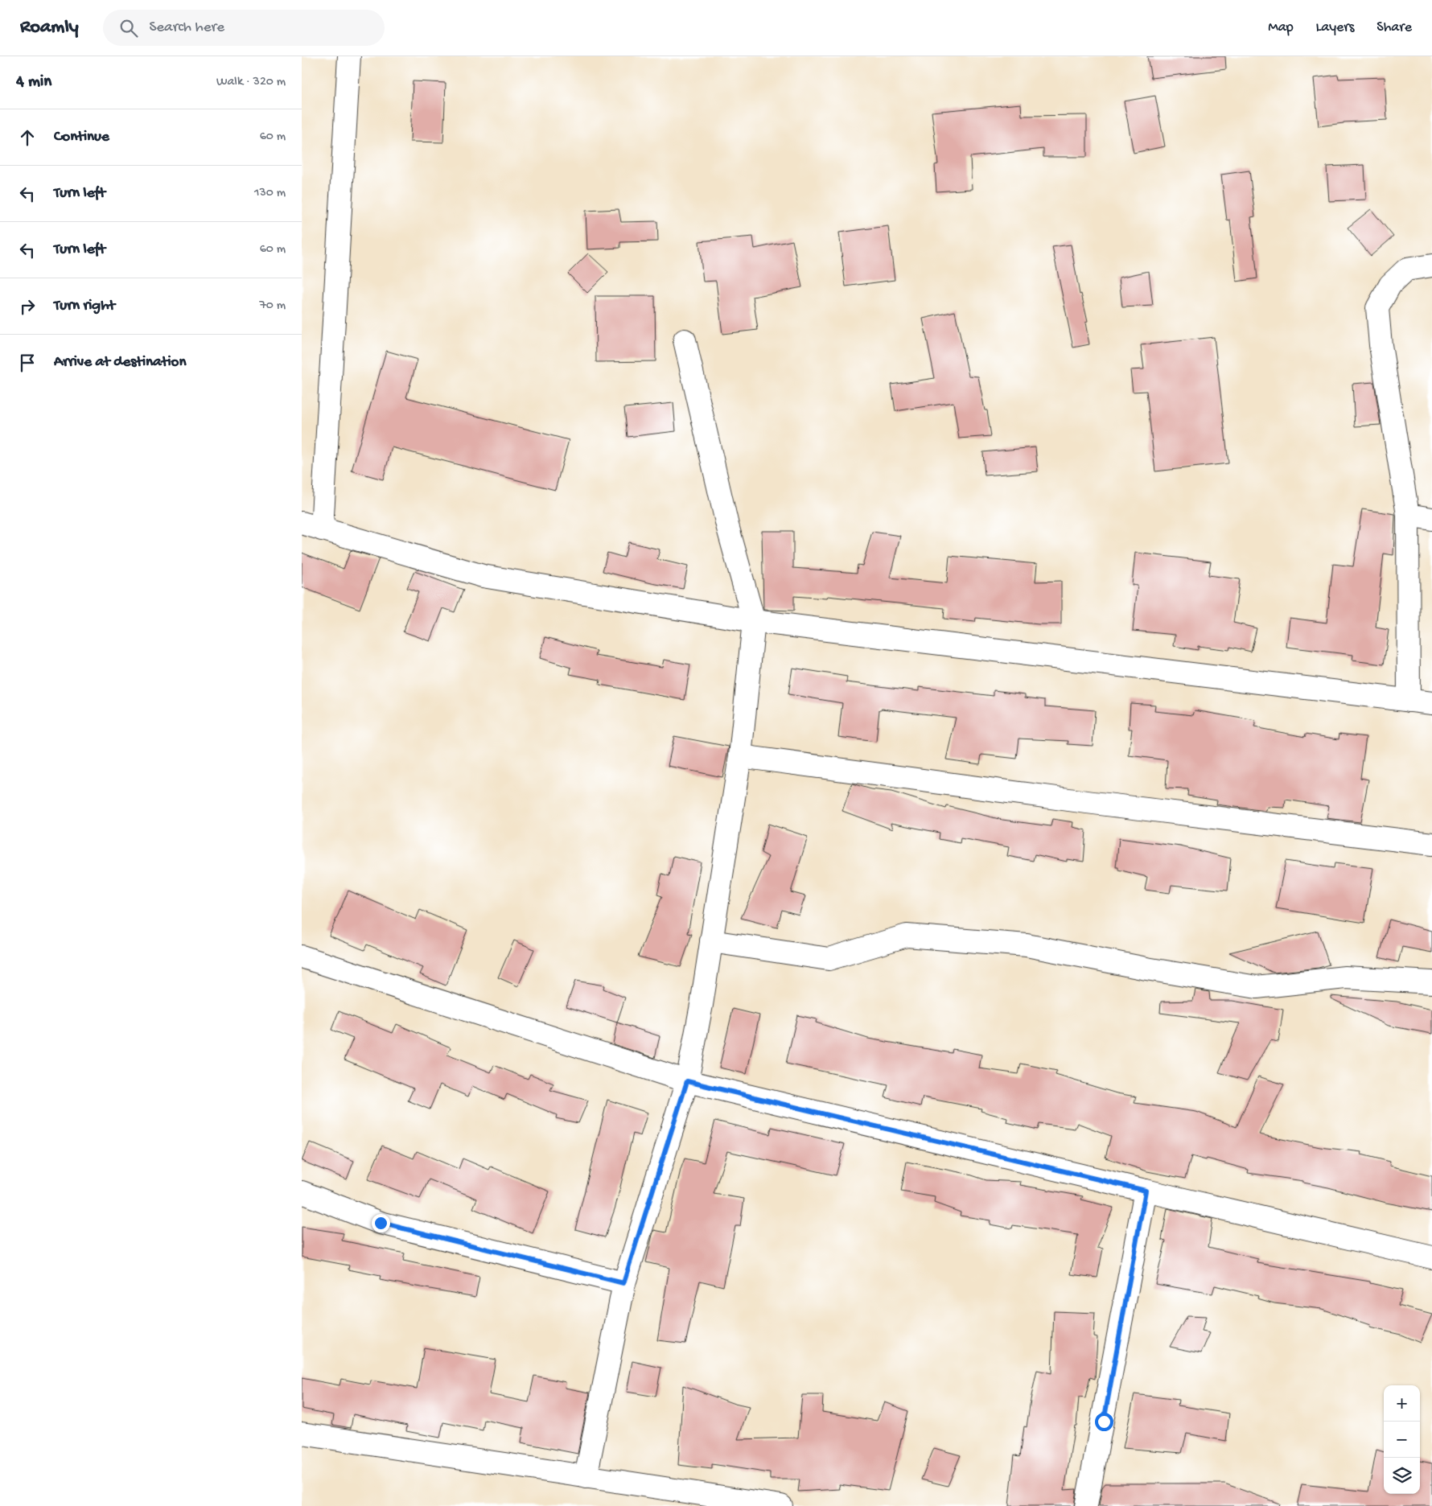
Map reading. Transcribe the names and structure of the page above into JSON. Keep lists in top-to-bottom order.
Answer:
{
  "page": {
    "header": "Roamly",
    "search": "Search here",
    "nav": ["Map", "Layers", "Share"],
    "heading": ["4 min", "Walk · 320 m"],
    "list": [
      ["Continue", "60 m"],
      ["Turn left", "130 m"],
      ["Turn left", "60 m"],
      ["Turn right", "70 m"],
      "Arrive at destination"
    ],
    "map_buttons": ["+", "−"]
  }
}
